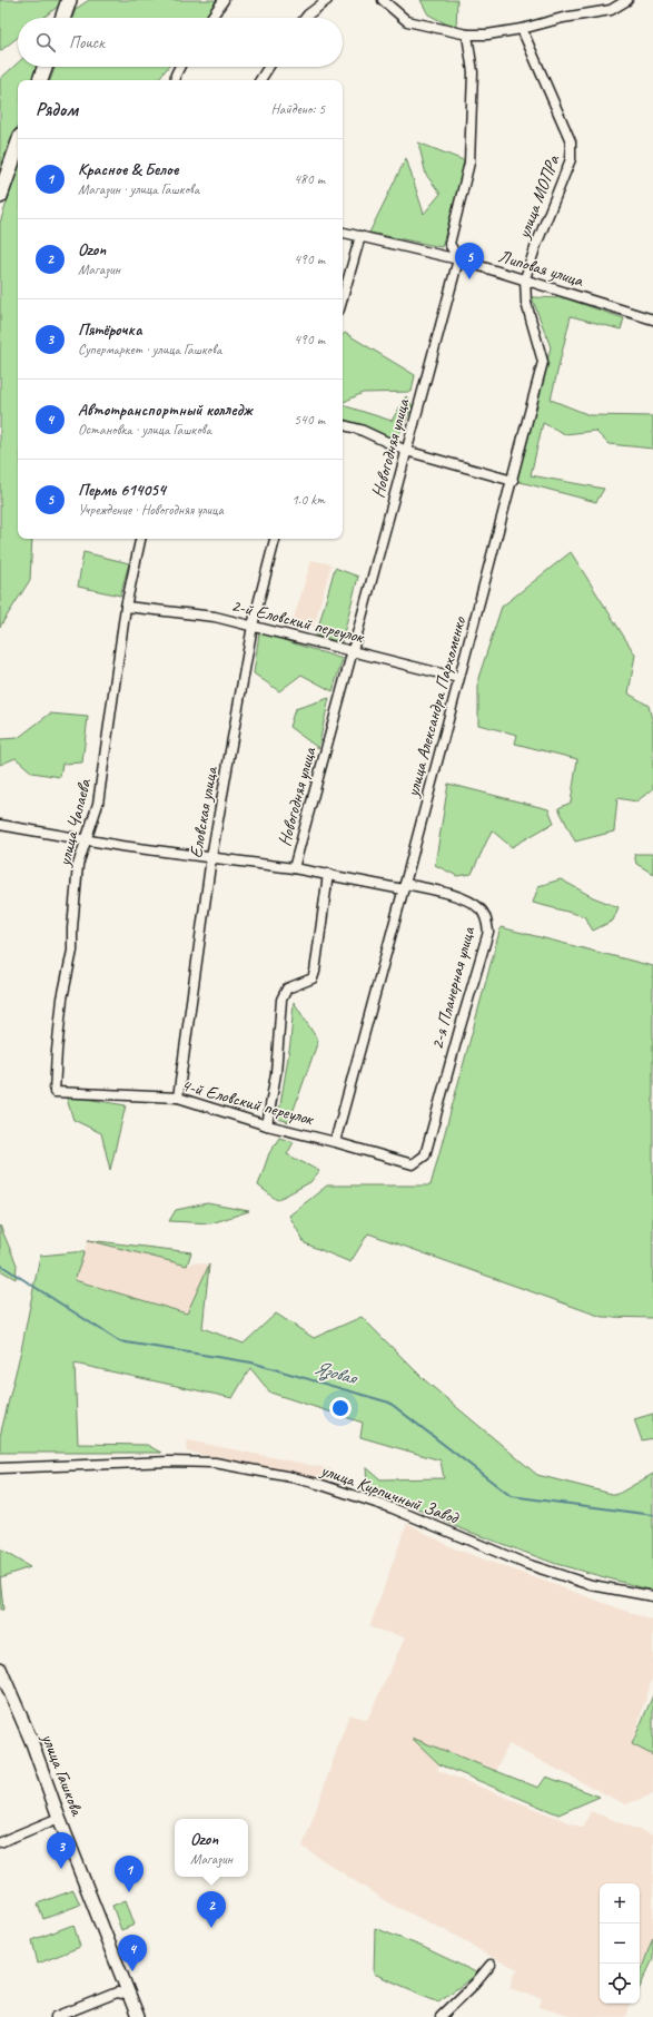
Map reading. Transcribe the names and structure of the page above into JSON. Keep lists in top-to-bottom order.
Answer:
{
  "streets": {
    "street": [
      "улица МОПРа",
      "Липовая улица",
      "Новогодняя улица",
      "2-й Еловский переулок",
      "улица Александра Пархоменко",
      "Еловская улица",
      "улица Чапаева",
      "2-я Планерная улица",
      "4-й Еловский переулок",
      "улица Кирпичный Завод",
      "улица Гашкова"
    ]
  },
  "crossings": [
    ["улица МОПРа", "Липовая улица"],
    ["улица МОПРа", "улица Александра Пархоменко"],
    ["Липовая улица", "Новогодняя улица"],
    ["Липовая улица", "улица Александра Пархоменко"],
    ["Новогодняя улица", "2-й Еловский переулок"],
    ["Новогодняя улица", "2-я Планерная улица"],
    ["2-й Еловский переулок", "улица Александра Пархоменко"],
    ["2-й Еловский переулок", "Еловская улица"],
    ["2-й Еловский переулок", "улица Чапаева"],
    ["улица Александра Пархоменко", "2-я Планерная улица"],
    ["улица Александра Пархоменко", "4-й Еловский переулок"],
    ["Еловская улица", "2-я Планерная улица"],
    ["Еловская улица", "4-й Еловский переулок"],
    ["улица Чапаева", "2-я Планерная улица"],
    ["улица Чапаева", "4-й Еловский переулок"],
    ["2-я Планерная улица", "4-й Еловский переулок"]
  ],
  "water": ["Язовая"],
  "page": {
    "search": "Поиск",
    "heading": ["Рядом", "Найдено: 5"],
    "list": [
      {
        "mark": "1",
        "name": "Красное & Белое",
        "note": "Магазин · улица Гашкова",
        "value": "480 m"
      },
      {
        "mark": "2",
        "name": "Ozon",
        "note": "Магазин",
        "value": "490 m"
      },
      {
        "mark": "3",
        "name": "Пятёрочка",
        "note": "Супермаркет · улица Гашкова",
        "value": "490 m"
      },
      {
        "mark": "4",
        "name": "Автотранспортный колледж",
        "note": "Остановка · улица Гашкова",
        "value": "540 m"
      },
      {
        "mark": "5",
        "name": "Пермь 614054",
        "note": "Учреждение · Новогодняя улица",
        "value": "1.0 km"
      }
    ],
    "pins": [
      "5",
      "3",
      "1",
      "2",
      "4"
    ],
    "popup": ["Ozon", "Магазин"],
    "map_buttons": ["+", "−"]
  }
}
